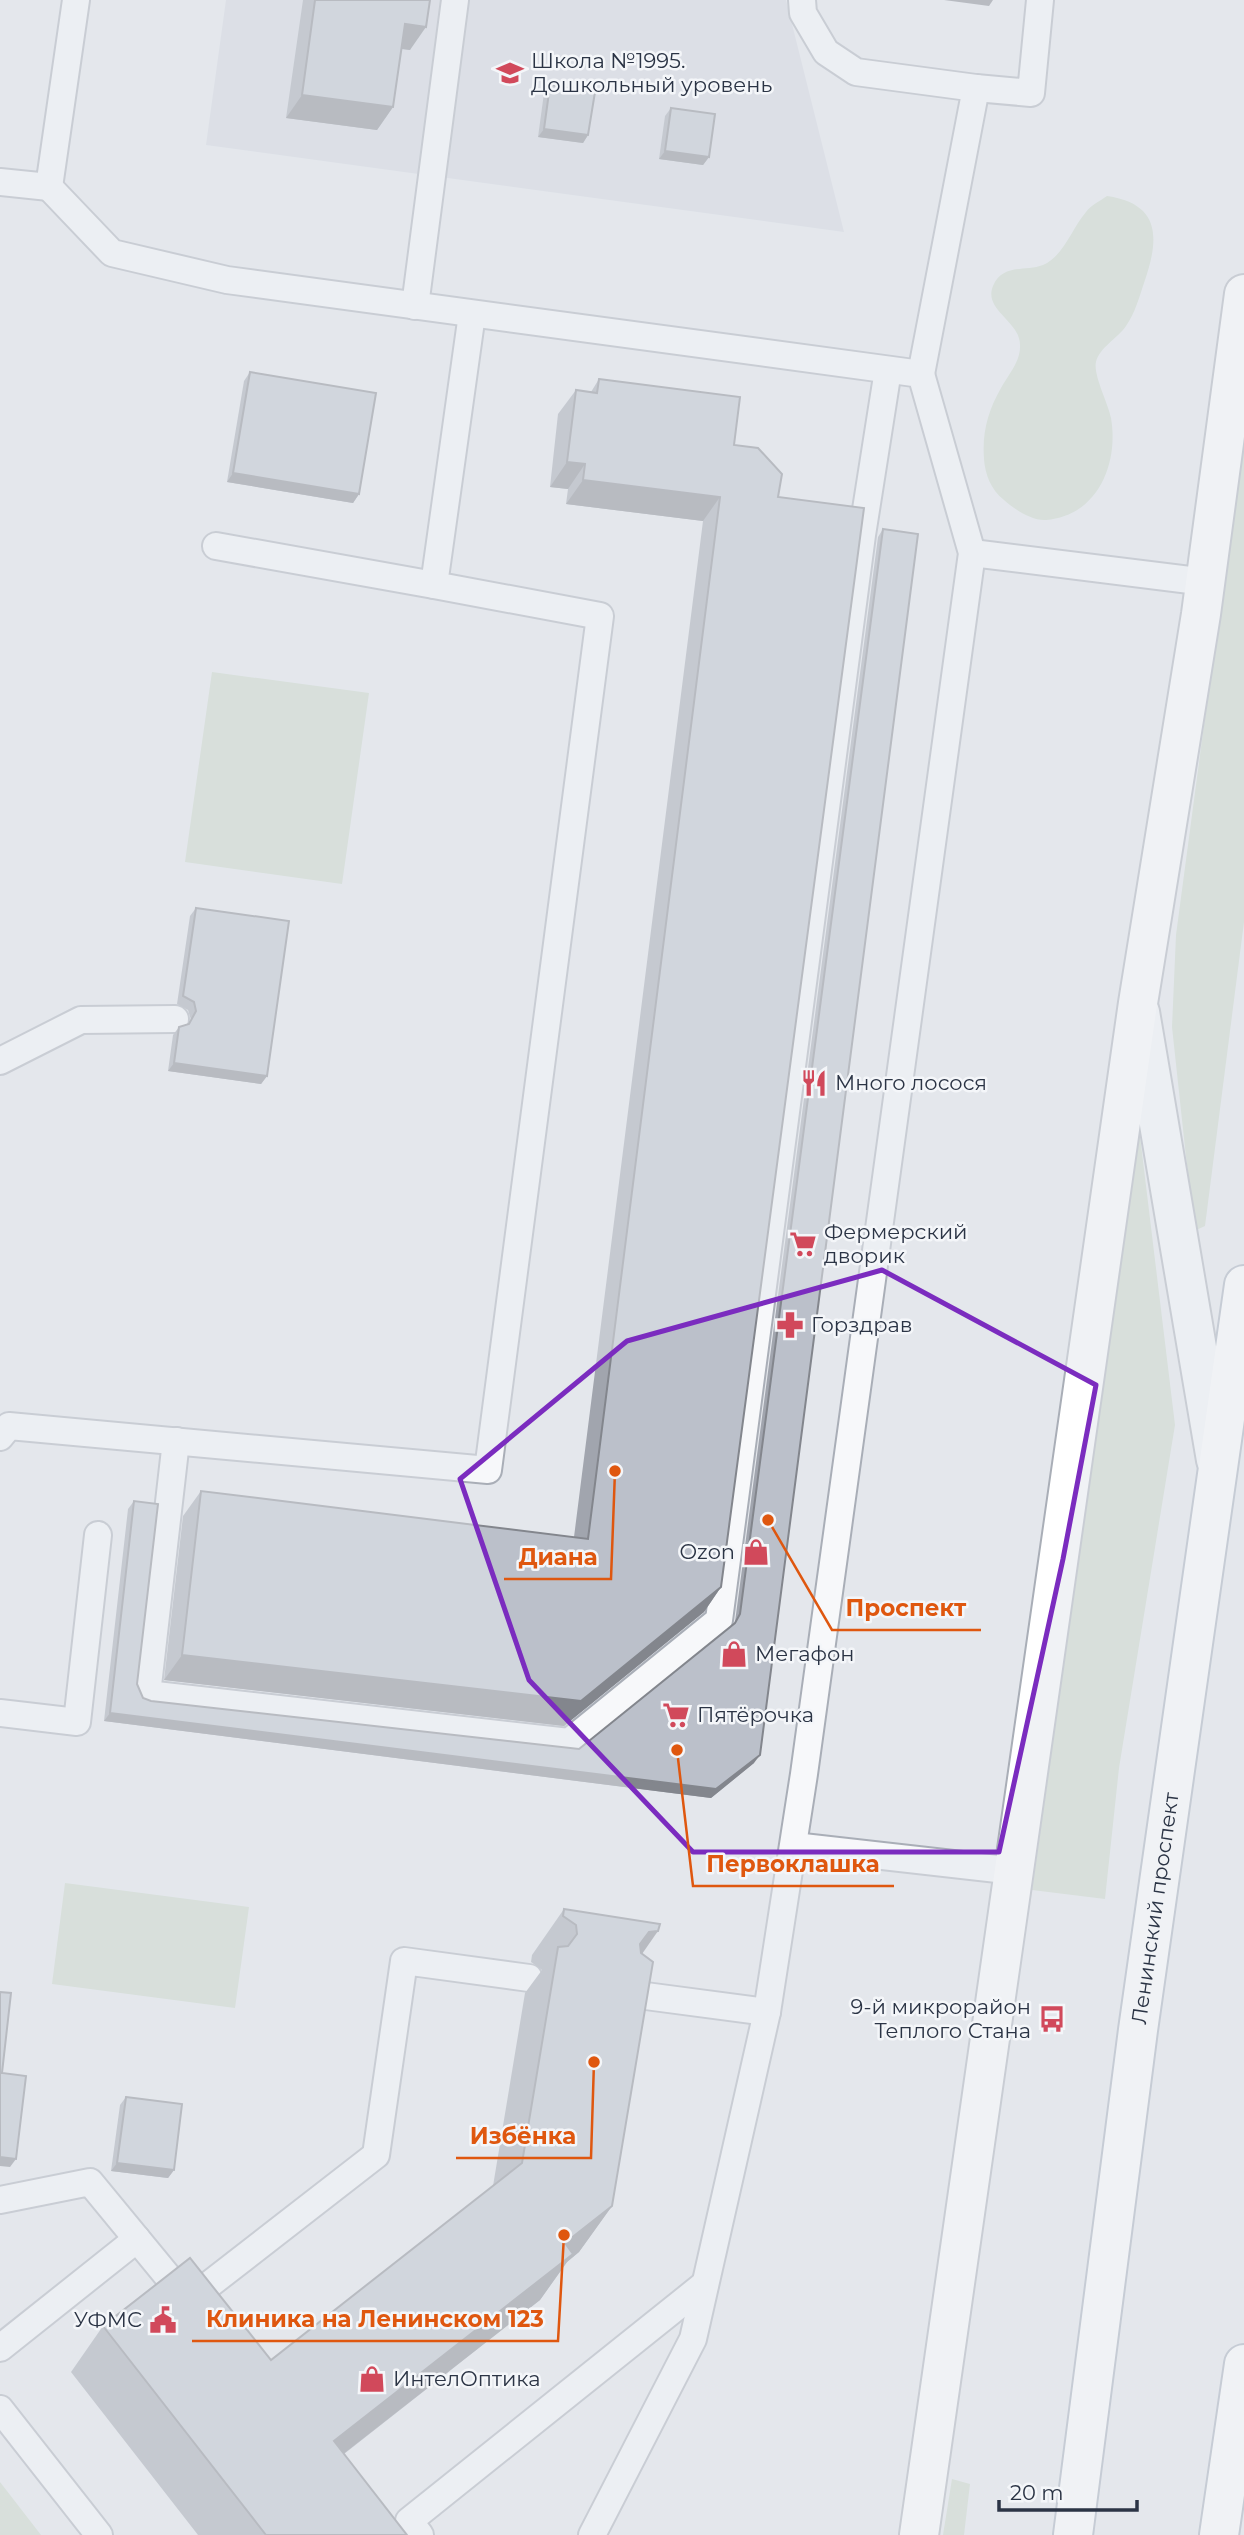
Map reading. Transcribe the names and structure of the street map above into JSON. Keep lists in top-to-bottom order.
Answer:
{
  "streets": {
    "main road": ["Ленинский проспект"]
  },
  "places": {
    "school or university": ["Школа №1995. Дошкольный уровень"],
    "restaurant": ["Много лосося"],
    "supermarket": ["Фермерский дворик", "Пятёрочка"],
    "pharmacy": ["Горздрав"],
    "other": [
      "Диана",
      "Проспект",
      "Первоклашка",
      "Избёнка",
      "Клиника на Ленинском 123"
    ],
    "shop": ["Ozon", "Мегафон", "ИнтелОптика"],
    "bus stop": ["9-й микрорайон Теплого Стана"],
    "public building": ["УФМС"]
  },
  "scale_bar": "20 m"
}
